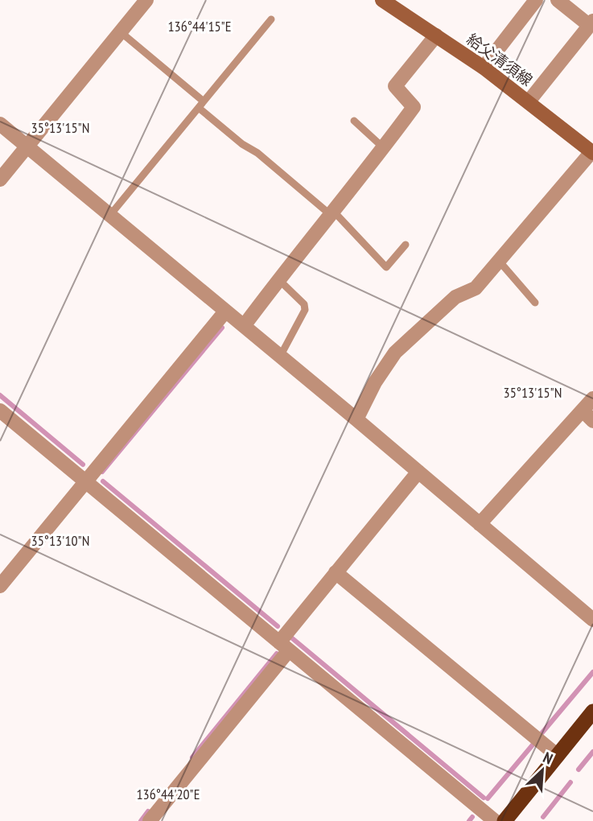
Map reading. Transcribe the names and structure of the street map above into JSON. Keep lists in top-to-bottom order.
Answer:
{
  "streets": {
    "main road": ["給父清須線"]
  },
  "north": "top right",
  "coordinates": [
    "136°44'15\"E",
    "35°13'15\"N",
    "35°13'10\"N",
    "136°44'20\"E"
  ]
}
